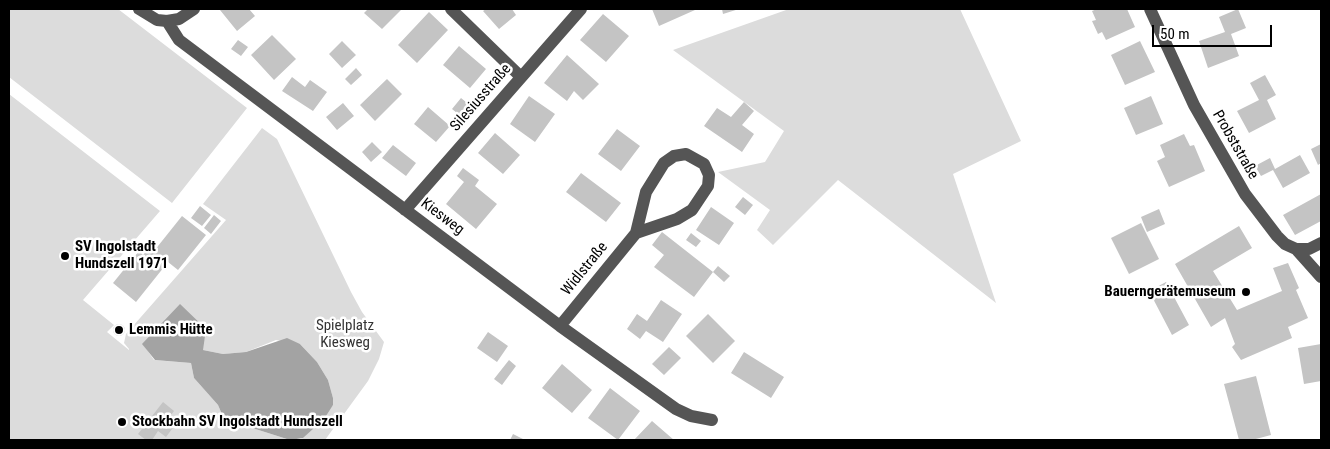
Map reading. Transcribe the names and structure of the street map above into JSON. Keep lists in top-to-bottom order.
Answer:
{
  "streets": {
    "street": [
      "Silesiusstraße",
      "Probststraße",
      "Kiesweg",
      "Widlstraße"
    ]
  },
  "crossings": [
    ["Silesiusstraße", "Kiesweg"],
    ["Kiesweg", "Widlstraße"]
  ],
  "parks": ["Spielplatz Kiesweg"],
  "places": [
    "SV Ingolstadt Hundszell 1971",
    "Bauerngerätemuseum",
    "Lemmis Hütte",
    "Stockbahn SV Ingolstadt Hundszell"
  ],
  "scale_bar": "50 m"
}
